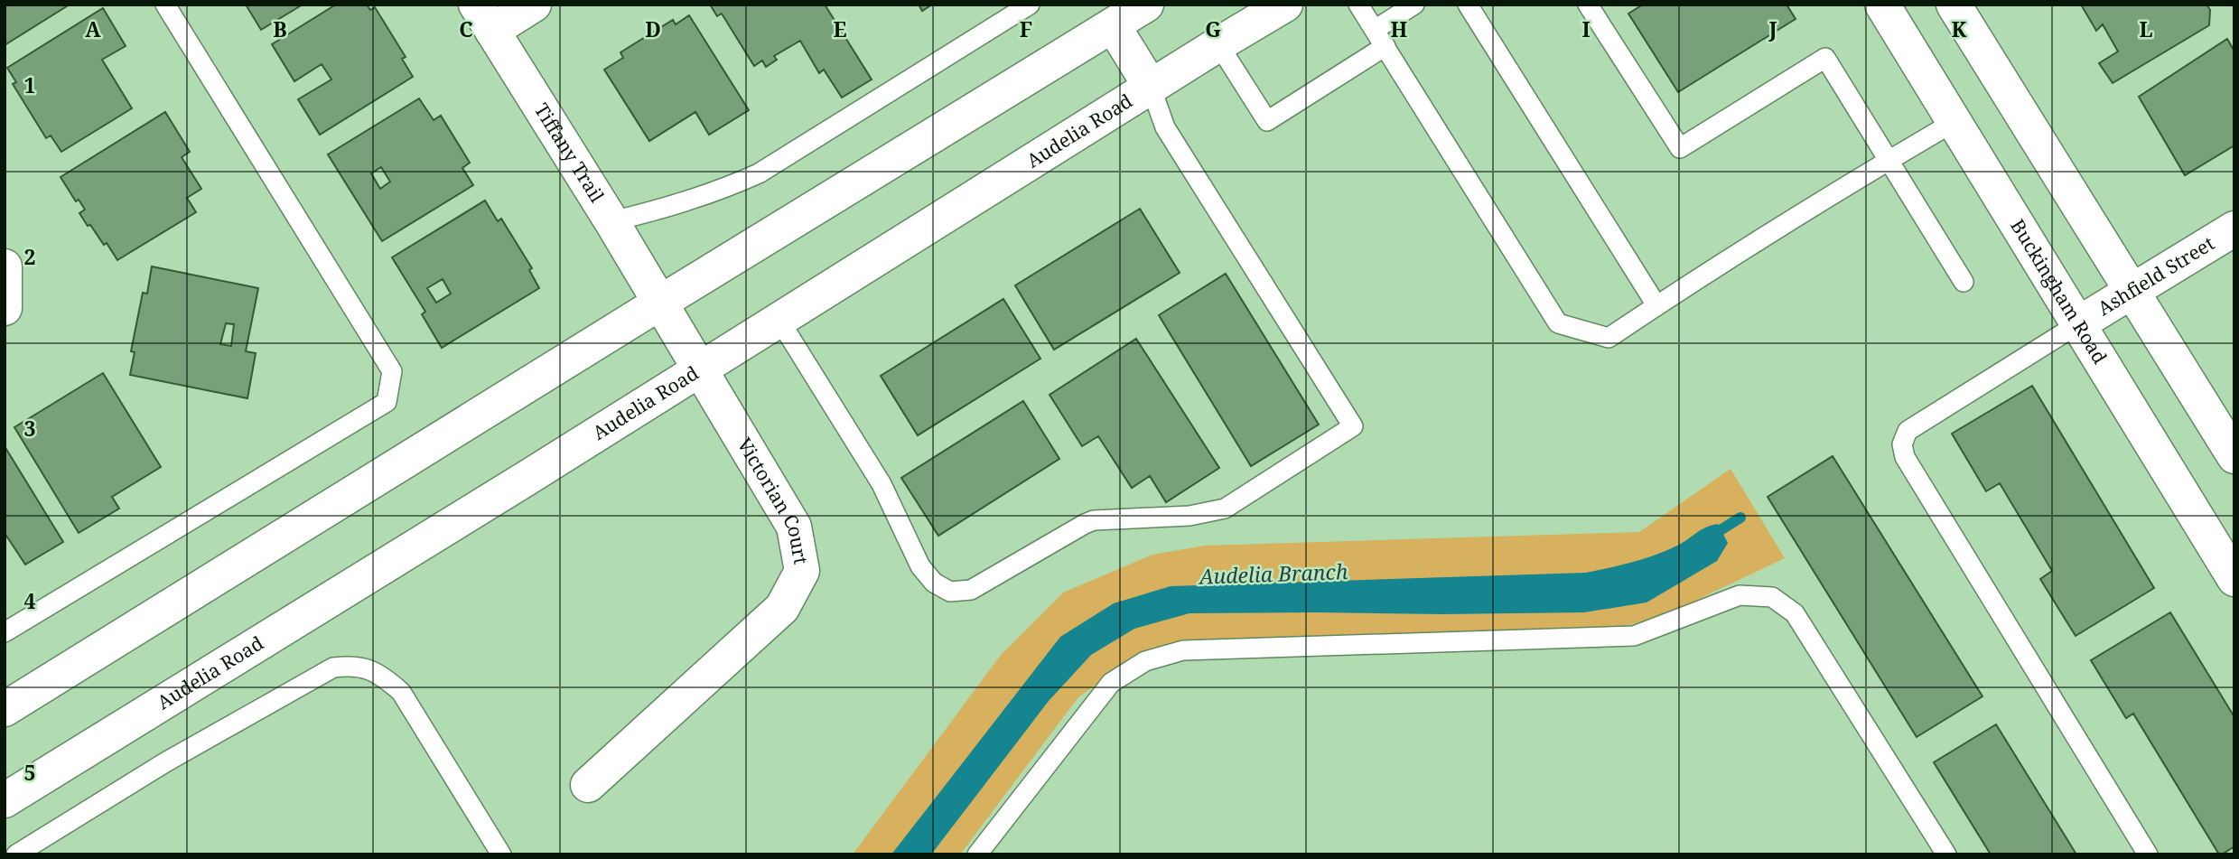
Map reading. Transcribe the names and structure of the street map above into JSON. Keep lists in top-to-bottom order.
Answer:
{
  "streets": {
    "main road": [
      "Audelia Road",
      "Tiffany Trail",
      "Ashfield Street",
      "Buckingham Road",
      "Victorian Court"
    ]
  },
  "crossings": [
    ["Audelia Road", "Victorian Court"],
    ["Tiffany Trail", "Victorian Court"],
    ["Ashfield Street", "Buckingham Road"]
  ],
  "water": ["Audelia Branch"],
  "grid": {
    "columns": [
      "A",
      "B",
      "C",
      "D",
      "E",
      "F",
      "G",
      "H",
      "I",
      "J",
      "K",
      "L"
    ],
    "rows": [
      "1",
      "2",
      "3",
      "4",
      "5"
    ]
  }
}
